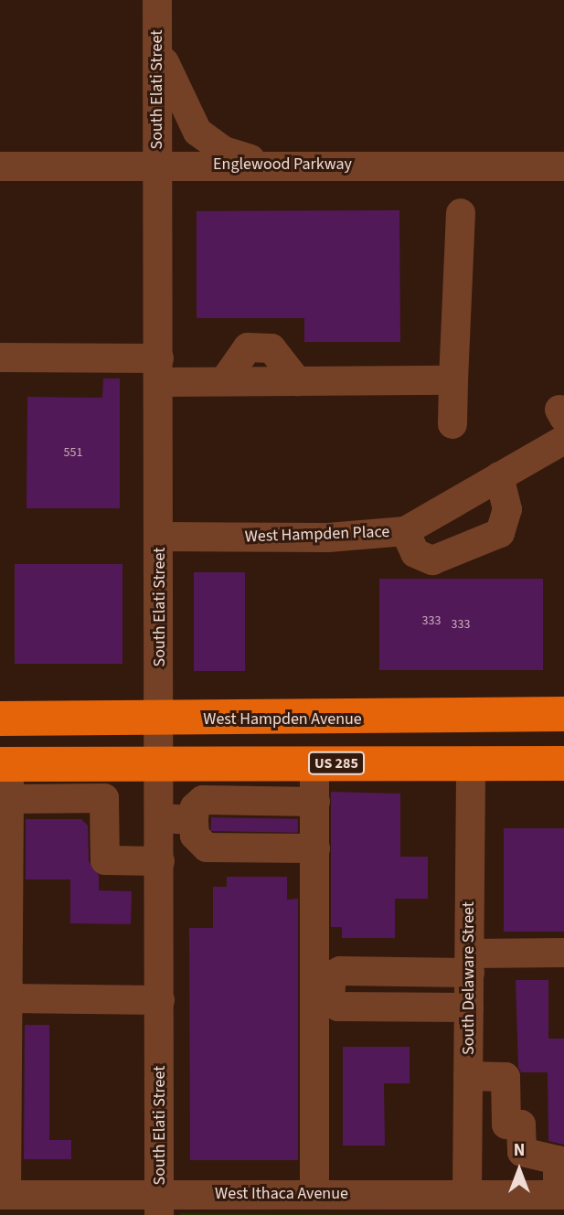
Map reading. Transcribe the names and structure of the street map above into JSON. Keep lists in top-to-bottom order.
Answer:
{
  "streets": {
    "highway": ["West Hampden Avenue", "US 285"],
    "street": [
      "South Elati Street",
      "Englewood Parkway",
      "West Hampden Place",
      "South Delaware Street",
      "West Ithaca Avenue"
    ]
  },
  "crossings": [
    ["South Elati Street", "Englewood Parkway"],
    ["South Elati Street", "West Hampden Place"],
    ["South Elati Street", "West Hampden Avenue"],
    ["South Elati Street", "US 285"],
    ["South Elati Street", "West Ithaca Avenue"],
    ["US 285", "South Delaware Street"],
    ["South Delaware Street", "West Ithaca Avenue"]
  ],
  "house_numbers": ["551", "333", "333"],
  "north": "top"
}
